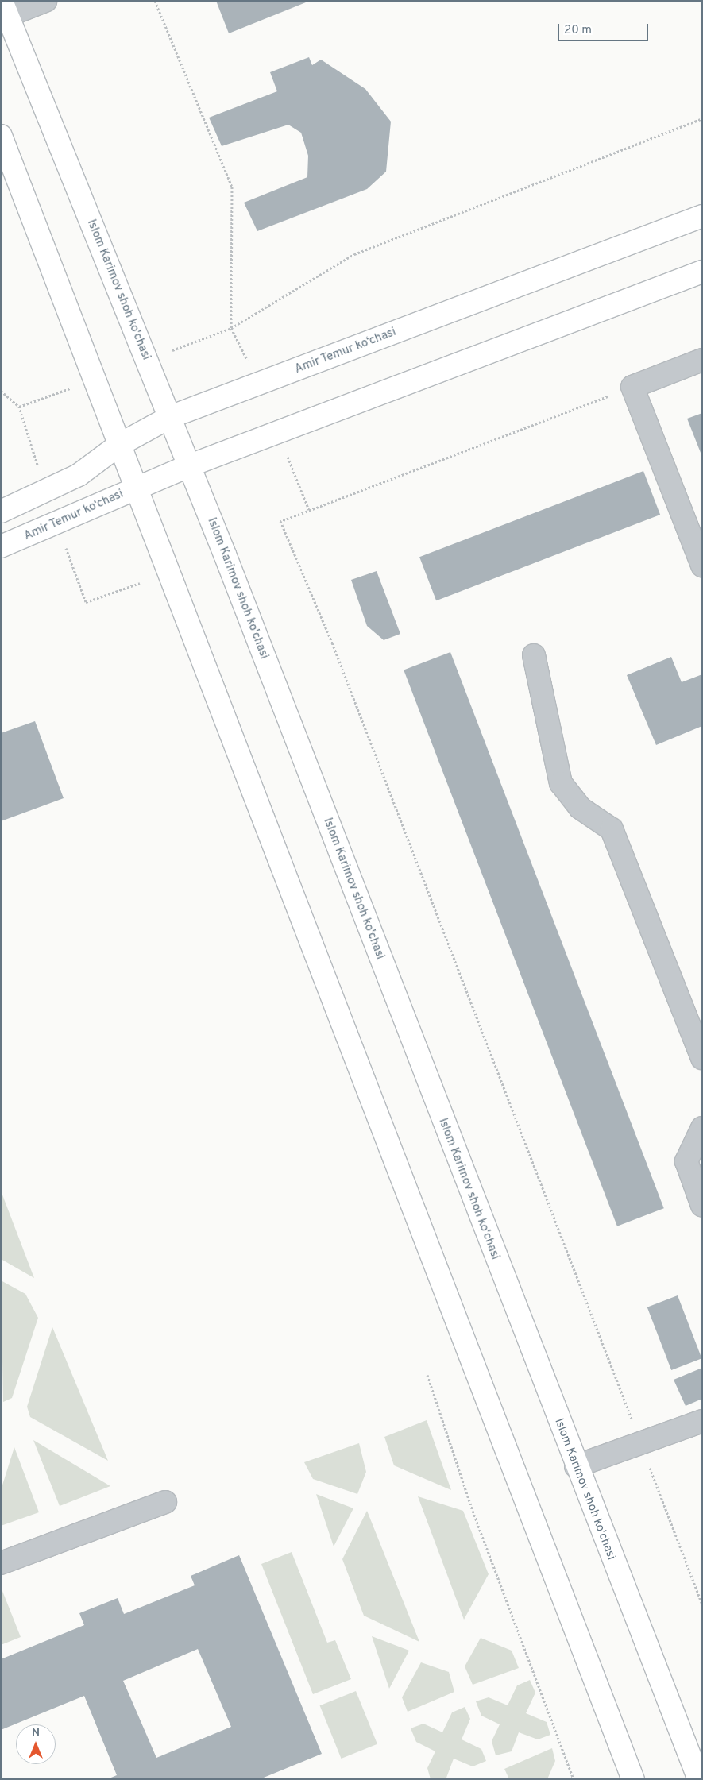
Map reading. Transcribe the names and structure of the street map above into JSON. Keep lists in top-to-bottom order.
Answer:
{
  "streets": {
    "main road": ["Islom Karimov shoh ko'chasi", "Amir Temur ko‘chasi"]
  },
  "crossings": [
    ["Islom Karimov shoh ko'chasi", "Amir Temur ko‘chasi"]
  ],
  "scale_bar": "20 m",
  "north": "top"
}
